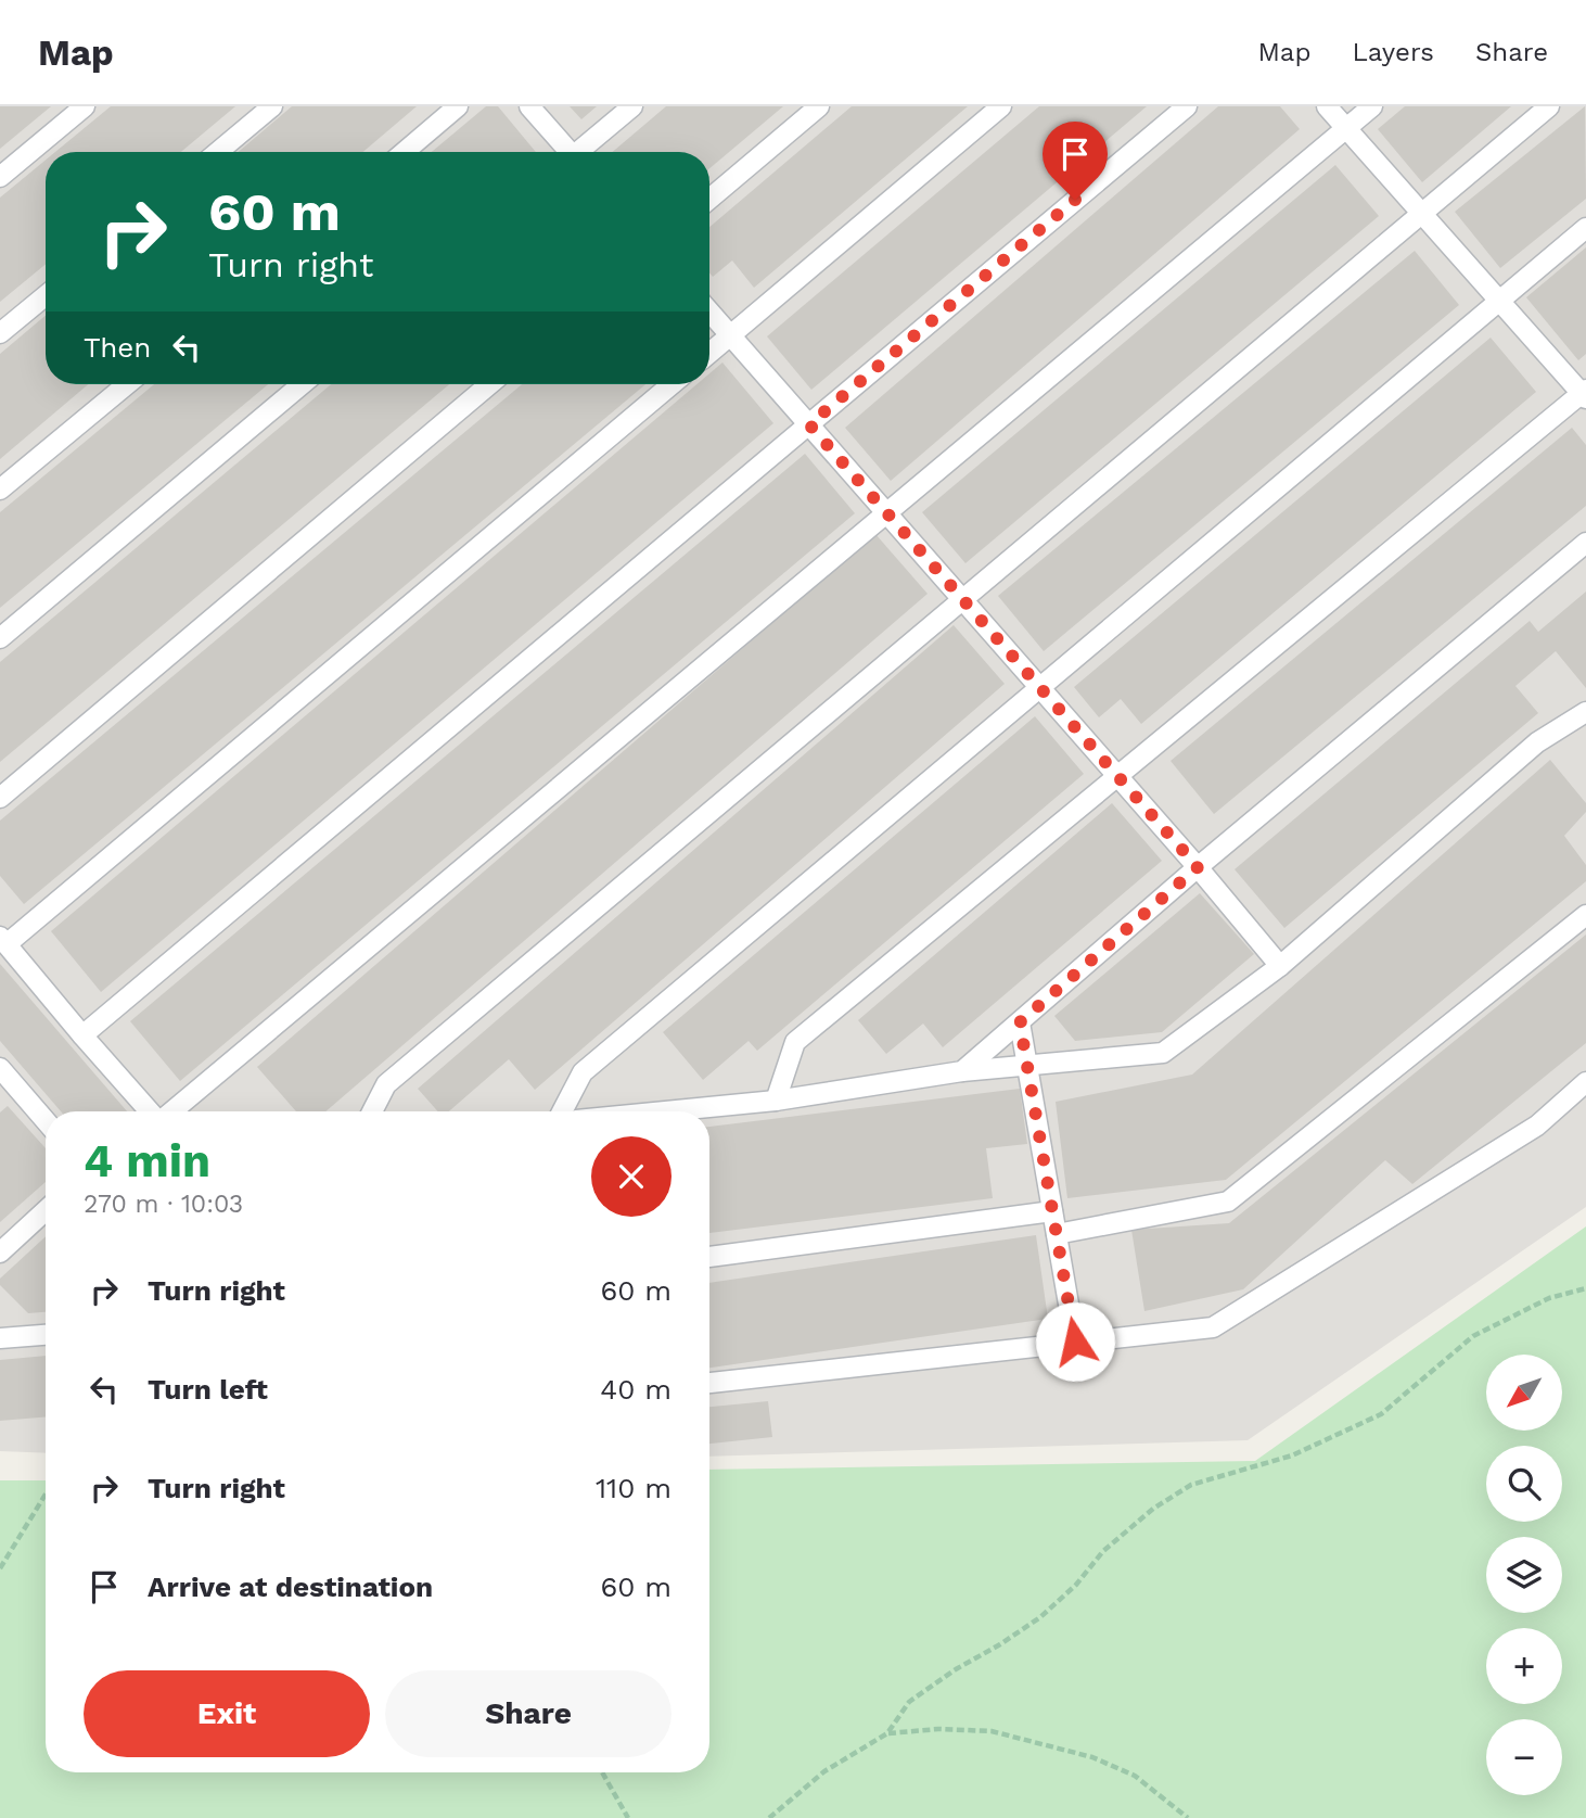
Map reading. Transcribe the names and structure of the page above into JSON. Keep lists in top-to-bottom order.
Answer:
{
  "north": "bottom left",
  "page": {
    "header": "Map",
    "nav": ["Map", "Layers", "Share"],
    "turn": ["60 m", "Turn right"],
    "then": "Then",
    "heading": ["4 min", "270 m · 10:03"],
    "list": [
      {
        "name": "Turn right",
        "value": "60 m"
      },
      {
        "name": "Turn left",
        "value": "40 m"
      },
      {
        "name": "Turn right",
        "value": "110 m"
      },
      {
        "name": "Arrive at destination",
        "value": "60 m"
      }
    ],
    "map_buttons": ["+", "−"],
    "buttons": ["Exit", "Share"]
  }
}
